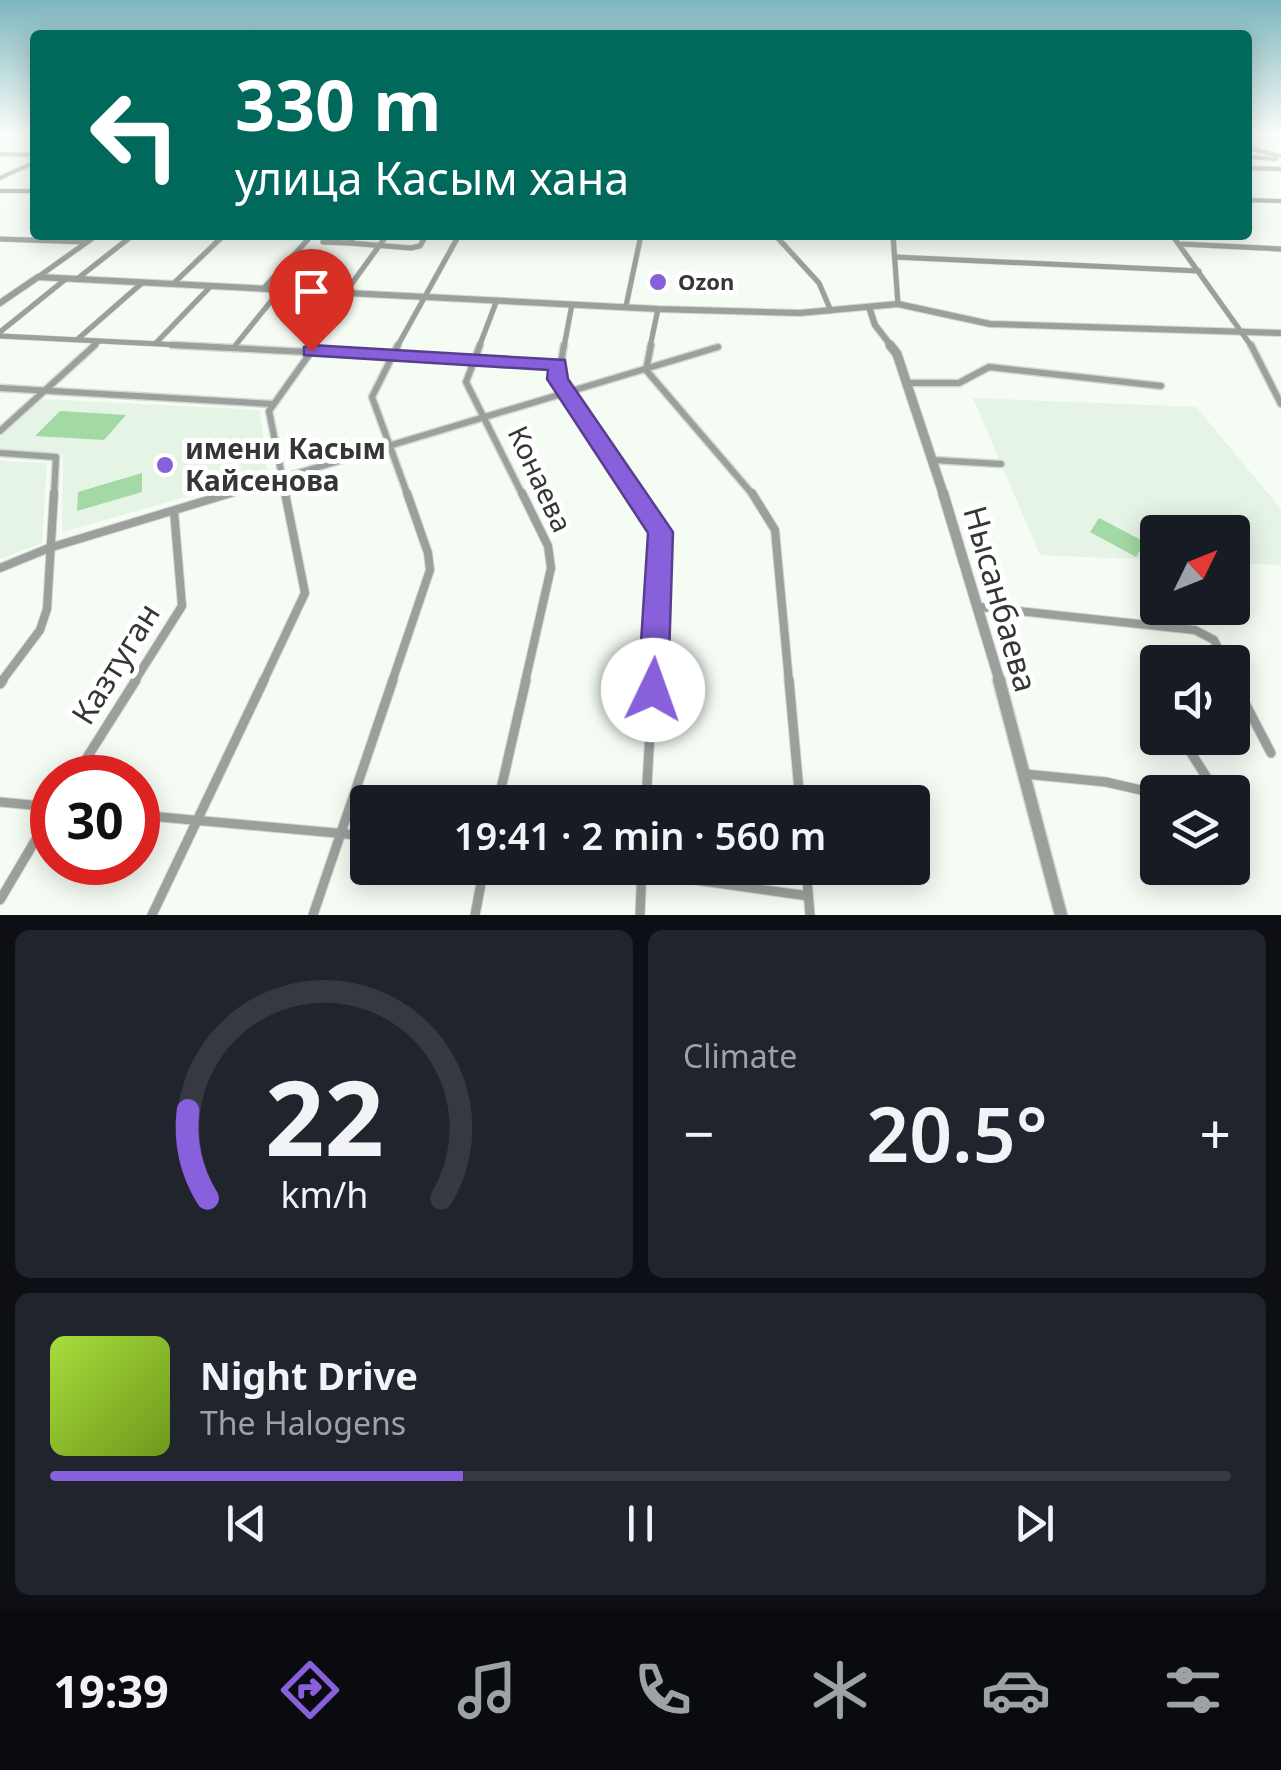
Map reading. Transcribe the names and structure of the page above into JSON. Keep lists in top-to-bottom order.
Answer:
{
  "streets": {
    "street": ["Конаева", "Нысанбаева", "Казтуган"]
  },
  "places": ["Ozon", "имени Касым Кайсенова"],
  "north": "top right",
  "page": {
    "turn": ["330 m", "улица Касым хана"],
    "limit": "30",
    "trip": "19:41 · 2 min · 560 m",
    "tile": "Climate",
    "heat": ["−", "20.5°", "+"],
    "song": ["Night Drive", "The Halogens"],
    "tabs": "19:39",
    "gauge": ["22", "km/h"]
  }
}
